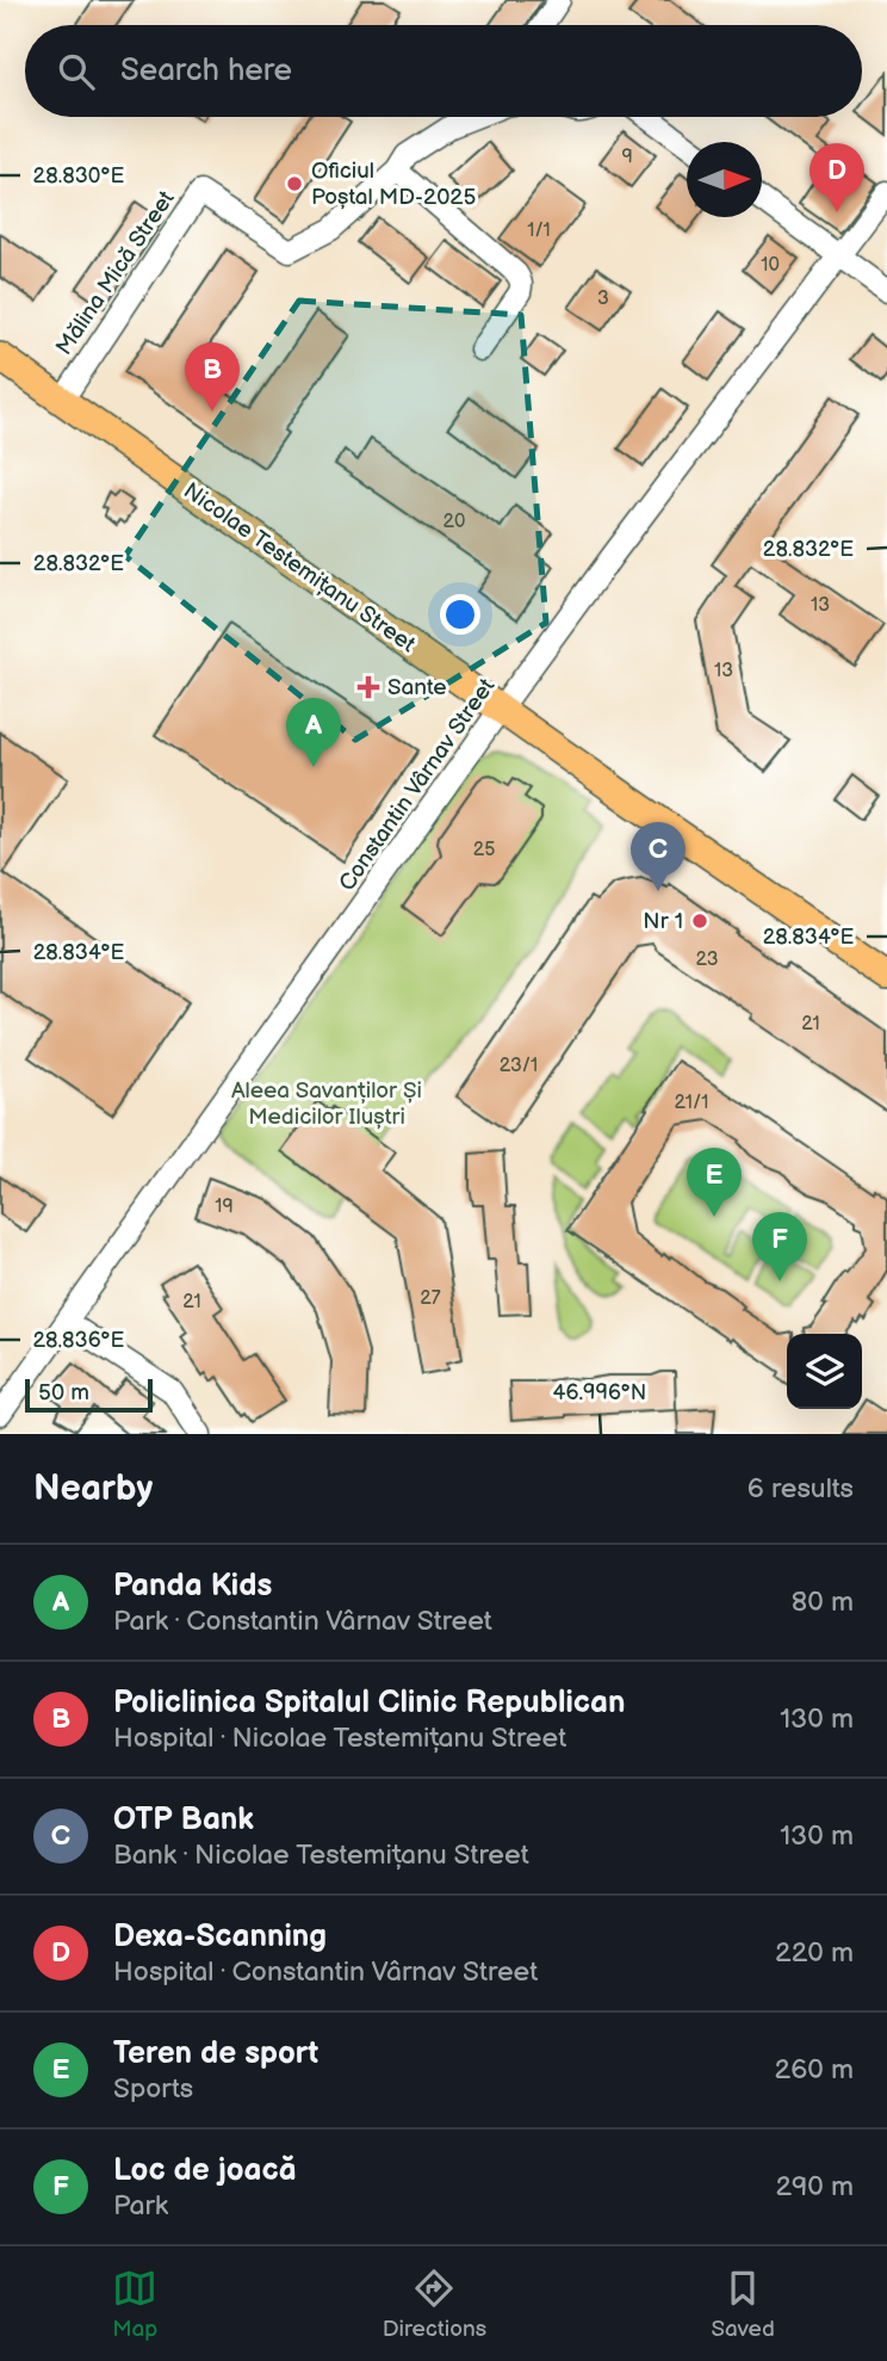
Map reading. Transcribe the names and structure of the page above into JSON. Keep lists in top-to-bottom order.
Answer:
{
  "streets": {
    "main road": ["Nicolae Testemițanu Street"],
    "street": ["Mălina Mică Street", "Constantin Vârnav Street"]
  },
  "crossings": [
    ["Mălina Mică Street", "Nicolae Testemițanu Street"],
    ["Nicolae Testemițanu Street", "Constantin Vârnav Street"]
  ],
  "parks": ["Aleea Savanților Și Medicilor Iluștri"],
  "places": {
    "other": ["Oficiul Poștal MD-2025", "Nr 1"],
    "health": ["Sante"]
  },
  "house_numbers": [
    "9",
    "1/1",
    "10",
    "3",
    "20",
    "13",
    "13",
    "25",
    "23",
    "21",
    "23/1",
    "21/1",
    "19",
    "27",
    "21"
  ],
  "scale_bar": "50 m",
  "north": "right",
  "page": {
    "search": "Search here",
    "pins": [
      "D",
      "B",
      "A",
      "C",
      "E",
      "F"
    ],
    "scale": "50 m",
    "heading": ["Nearby", "6 results"],
    "list": [
      {
        "mark": "A",
        "name": "Panda Kids",
        "note": "Park · Constantin Vârnav Street",
        "value": "80 m"
      },
      {
        "mark": "B",
        "name": "Policlinica Spitalul Clinic Republican",
        "note": "Hospital · Nicolae Testemițanu Street",
        "value": "130 m"
      },
      {
        "mark": "C",
        "name": "OTP Bank",
        "note": "Bank · Nicolae Testemițanu Street",
        "value": "130 m"
      },
      {
        "mark": "D",
        "name": "Dexa-Scanning",
        "note": "Hospital · Constantin Vârnav Street",
        "value": "220 m"
      },
      {
        "mark": "E",
        "name": "Teren de sport",
        "note": "Sports",
        "value": "260 m"
      },
      {
        "mark": "F",
        "name": "Loc de joacă",
        "note": "Park",
        "value": "290 m"
      }
    ],
    "nav": ["Map", "Directions", "Saved"]
  },
  "coordinates": [
    "28.830°E",
    "28.832°E",
    "28.834°E",
    "28.836°E",
    "46.996°N"
  ]
}
